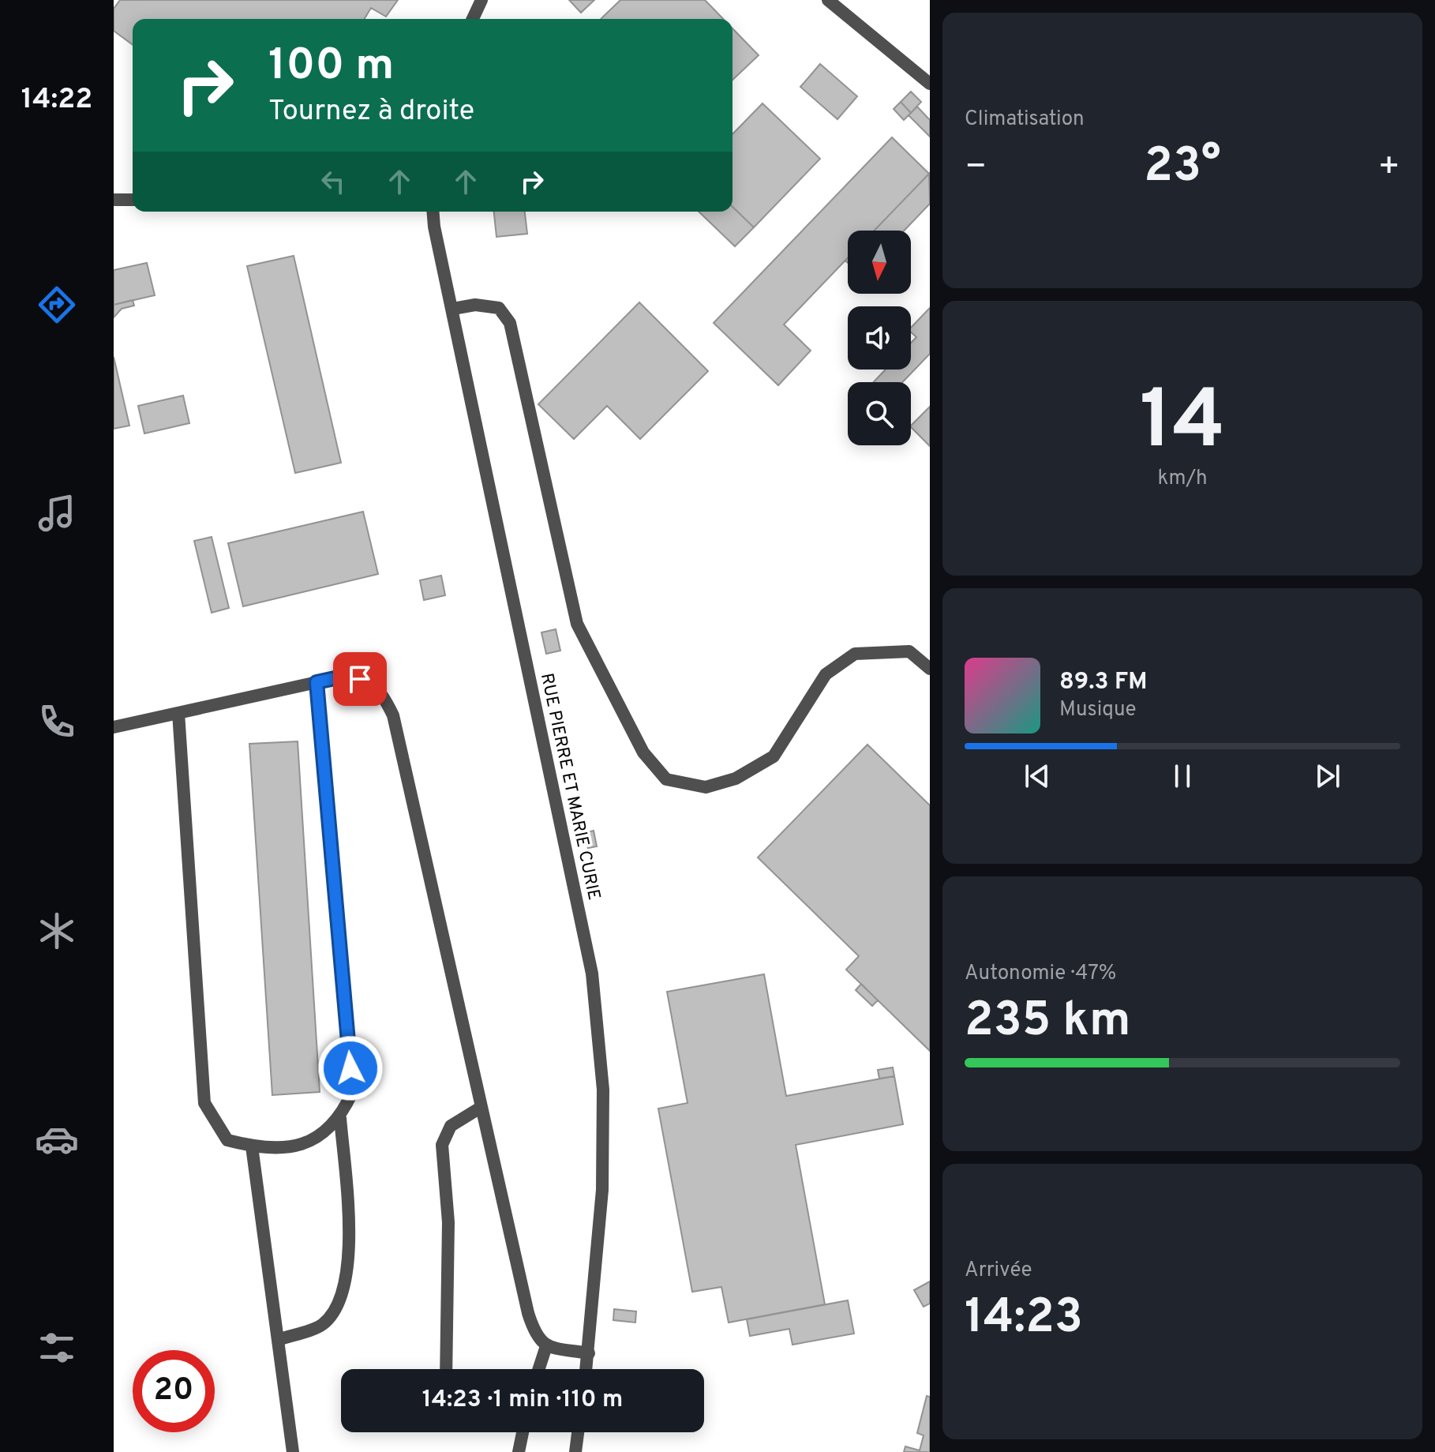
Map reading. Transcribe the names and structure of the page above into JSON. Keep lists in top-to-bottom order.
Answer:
{
  "streets": {
    "street": ["RUE PIERRE ET MARIE CURIE"]
  },
  "north": "bottom",
  "page": {
    "tabs": "14:22",
    "tile": [
      "Climatisation",
      ["14", "km/h"],
      ["Autonomie · 47%", "235 km"],
      ["Arrivée", "14:23"]
    ],
    "turn": ["100 m", "Tournez à droite"],
    "heat": ["−", "23°", "+"],
    "song": ["89.3 FM", "Musique"],
    "limit": "20",
    "trip": "14:23 · 1 min · 110 m"
  }
}
